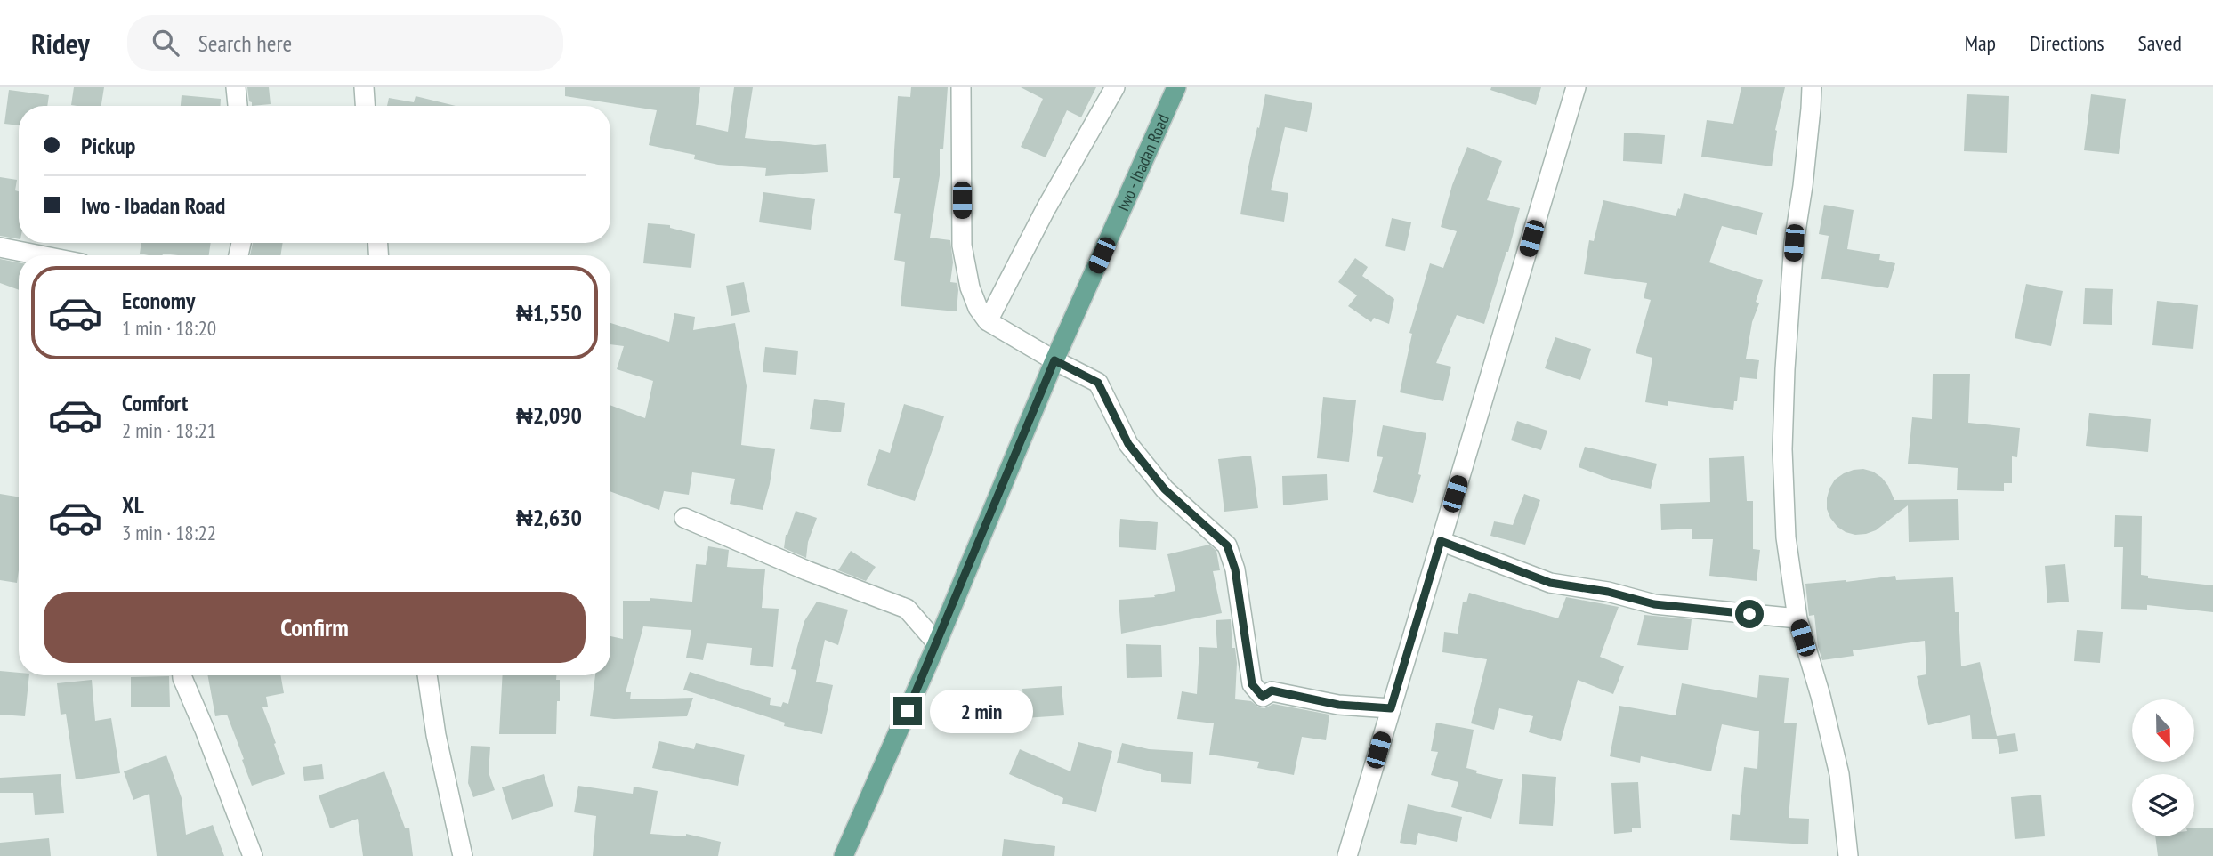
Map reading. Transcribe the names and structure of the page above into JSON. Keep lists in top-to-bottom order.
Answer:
{
  "streets": {
    "main road": ["Iwo - Ibadan Road"]
  },
  "north": "bottom",
  "page": {
    "header": "Ridey",
    "search": "Search here",
    "nav": ["Map", "Directions", "Saved"],
    "banner": ["Pickup", "Iwo - Ibadan Road"],
    "list": [
      {
        "name": "Economy",
        "note": "1 min · 18:20",
        "value": "₦1,550"
      },
      {
        "name": "Comfort",
        "note": "2 min · 18:21",
        "value": "₦2,090"
      },
      {
        "name": "XL",
        "note": "3 min · 18:22",
        "value": "₦2,630"
      }
    ],
    "buttons": "Confirm",
    "bubble": "2 min"
  }
}
